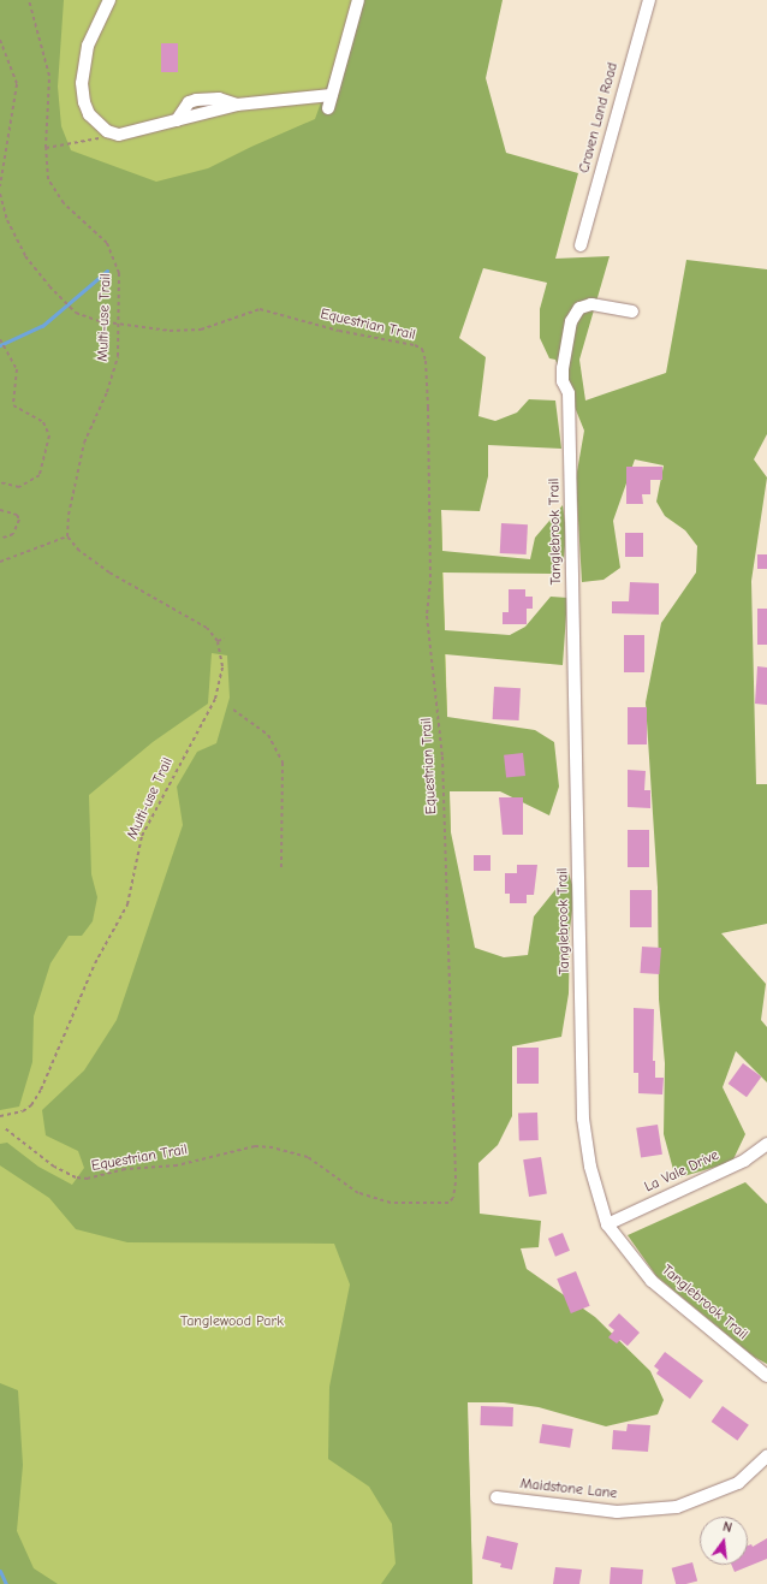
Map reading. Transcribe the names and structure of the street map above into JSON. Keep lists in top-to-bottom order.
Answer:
{
  "streets": {
    "street": [
      "Craven Land Road",
      "Tanglebrook Trail",
      "La Vale Drive",
      "Maidstone Lane"
    ],
    "path": ["Multi-use Trail", "Equestrian Trail"]
  },
  "crossings": [
    ["Multi-use Trail", "Equestrian Trail"],
    ["Tanglebrook Trail", "La Vale Drive"]
  ],
  "parks": ["Tanglewood Park"],
  "north": "top"
}
